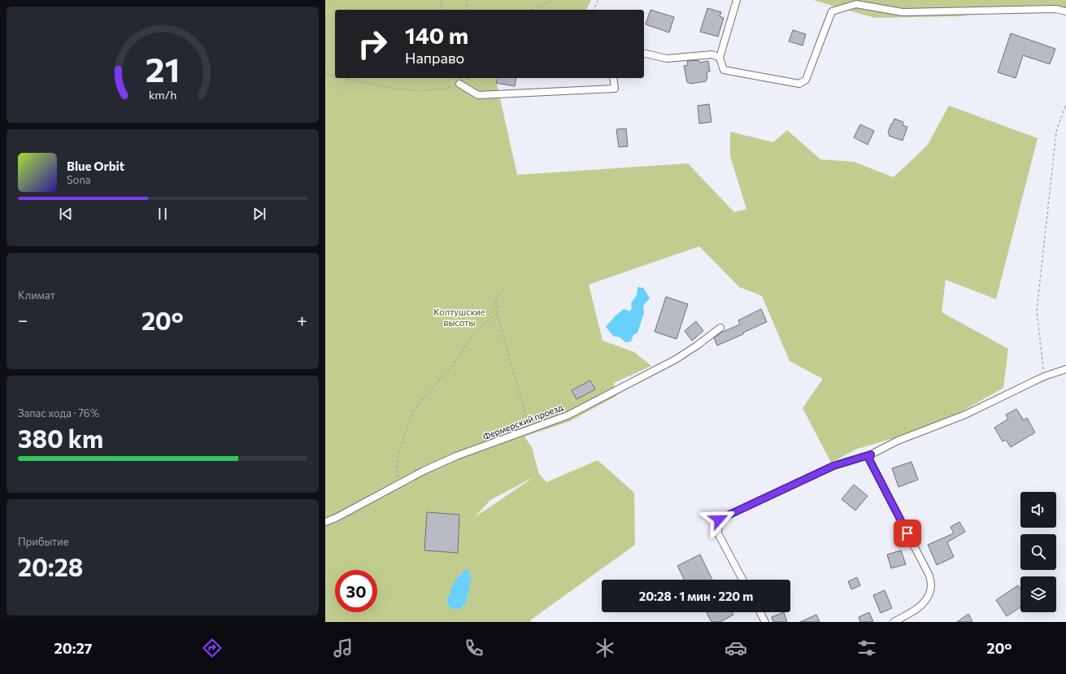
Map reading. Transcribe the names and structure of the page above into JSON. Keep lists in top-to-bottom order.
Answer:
{
  "streets": {
    "street": ["Фермерский проезд"]
  },
  "parks": ["Колтушские высоты"],
  "page": {
    "turn": ["140 m", "Направо"],
    "song": ["Blue Orbit", "Sona"],
    "tile": [
      "Климат",
      ["Запас хода · 76%", "380 km"],
      ["Прибытие", "20:28"]
    ],
    "heat": ["−", "20°", "+"],
    "limit": "30",
    "trip": "20:28 · 1 мин · 220 m",
    "tabs": ["20:27", "20°"],
    "gauge": ["21", "km/h"]
  }
}
